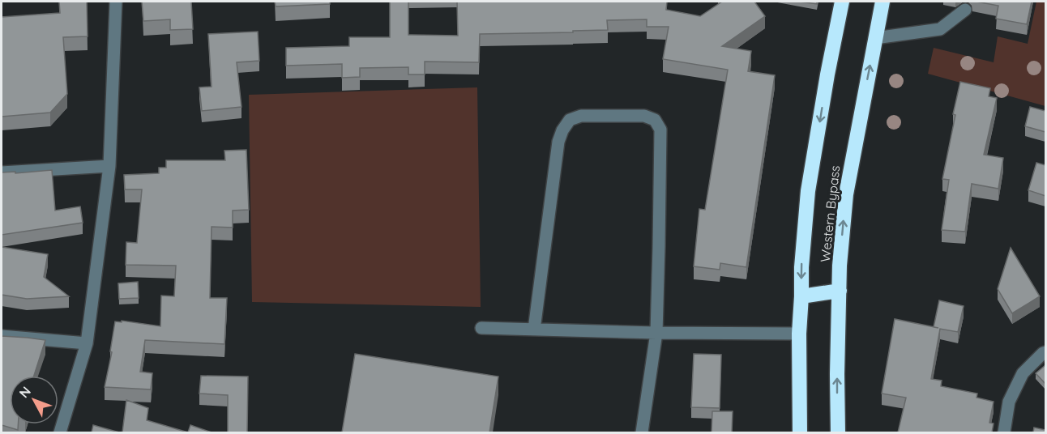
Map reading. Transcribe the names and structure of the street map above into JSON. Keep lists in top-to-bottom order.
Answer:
{
  "streets": {
    "highway": ["Western Bypass"]
  },
  "north": "top left"
}
